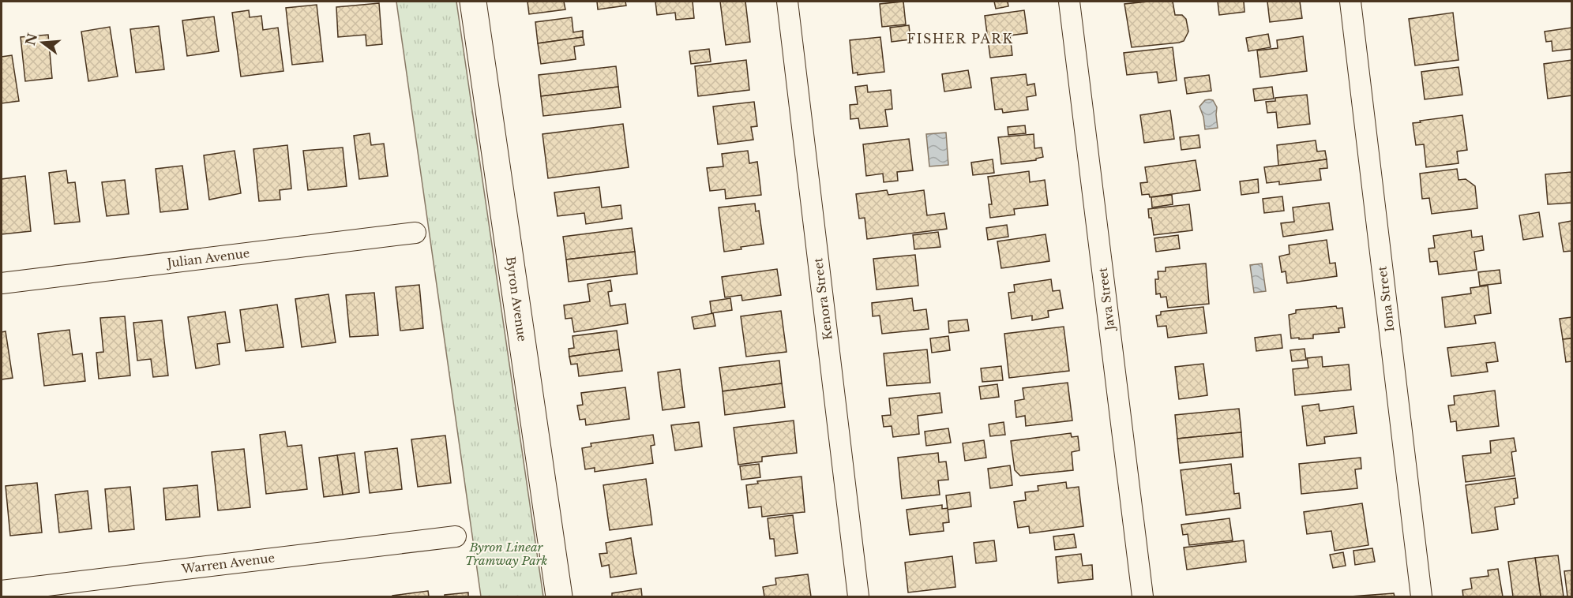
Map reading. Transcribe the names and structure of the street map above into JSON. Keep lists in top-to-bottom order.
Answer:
{
  "streets": {
    "street": [
      "Julian Avenue",
      "Byron Avenue",
      "Kenora Street",
      "Java Street",
      "Iona Street",
      "Warren Avenue"
    ]
  },
  "districts": ["FISHER PARK"],
  "parks": ["Byron Linear Tramway Park"],
  "north": "left"
}
